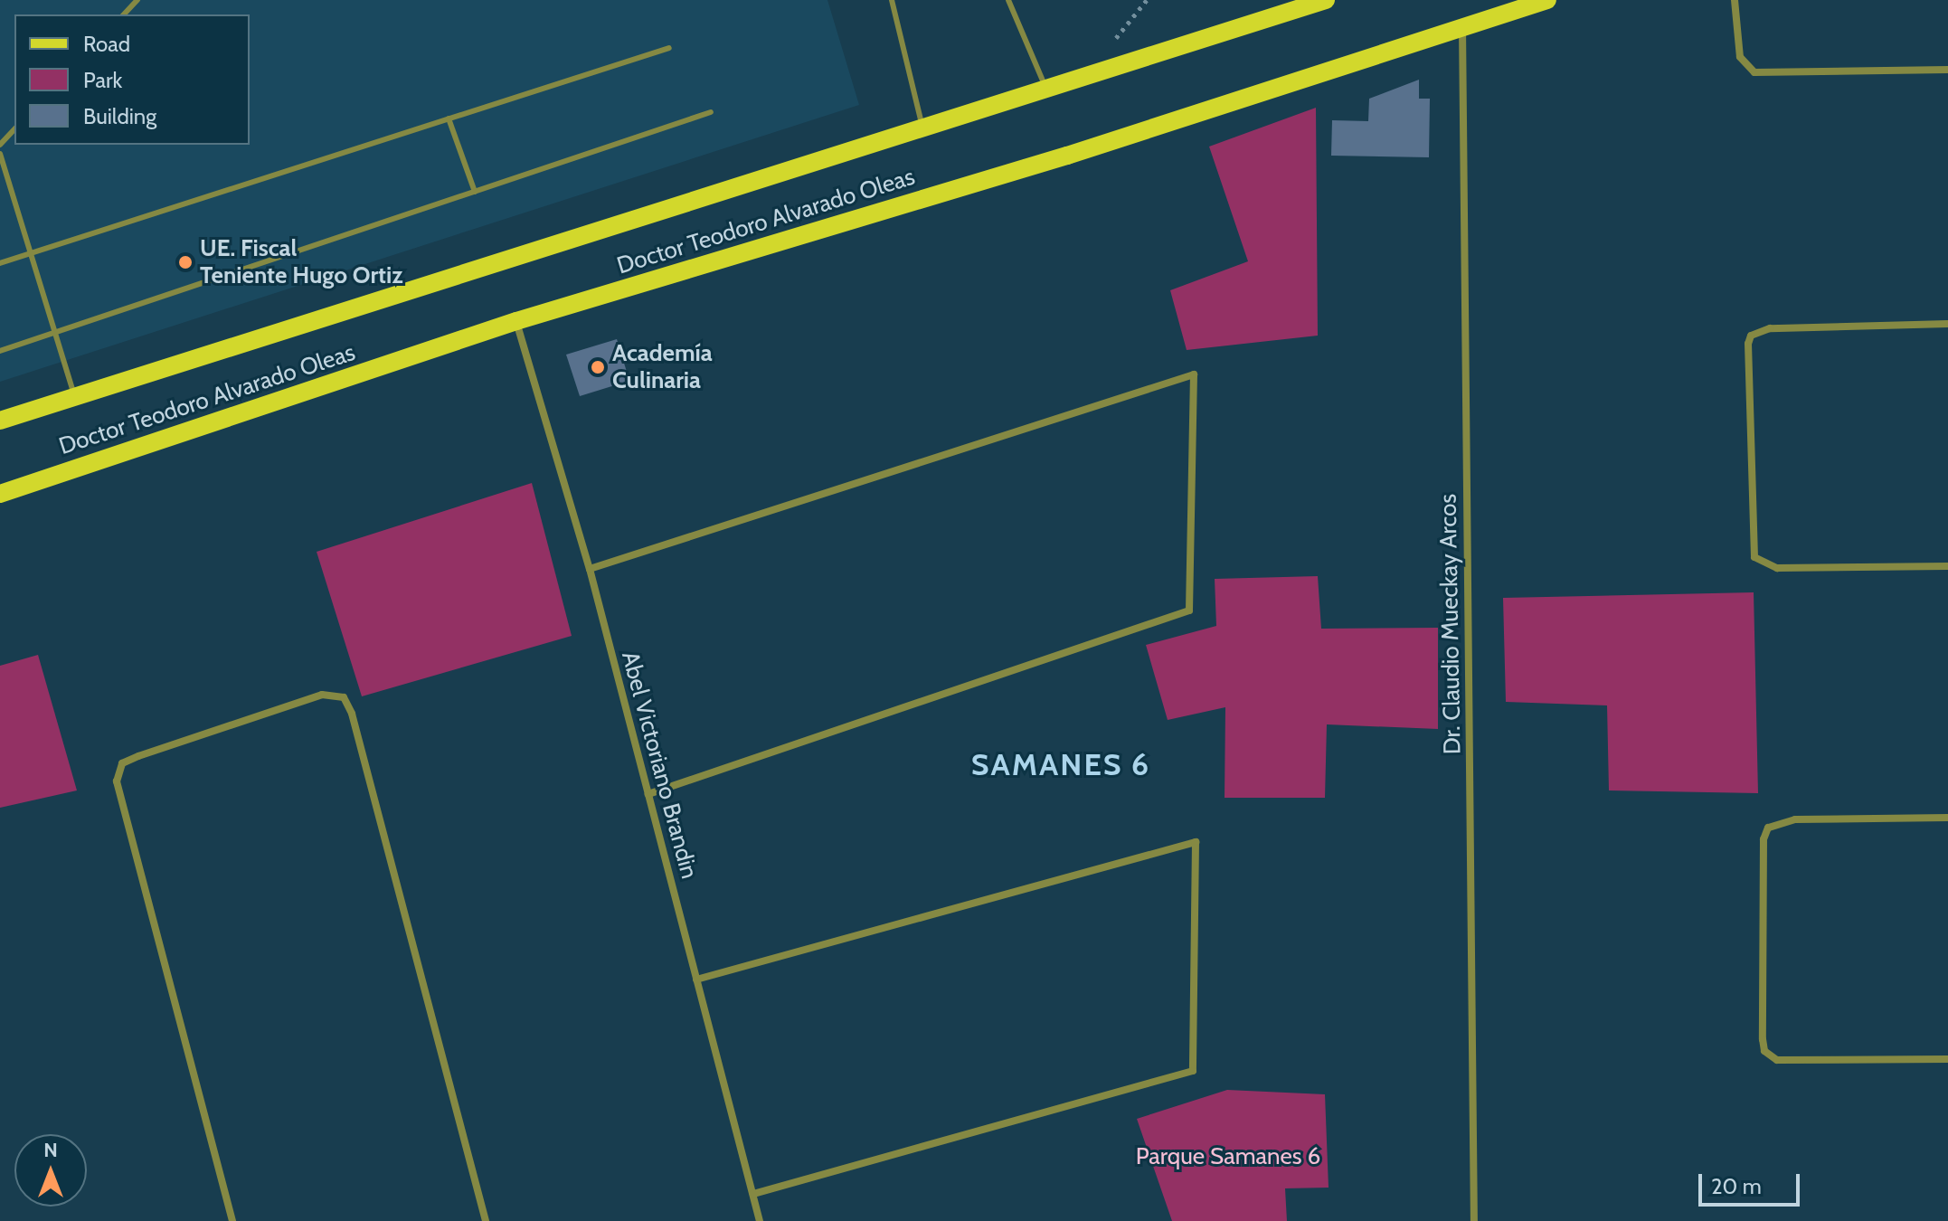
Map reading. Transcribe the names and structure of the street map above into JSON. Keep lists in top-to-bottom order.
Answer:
{
  "streets": {
    "main road": ["Doctor Teodoro Alvarado Oleas"],
    "street": ["Dr. Claudio Mueckay Arcos", "Abel Victoriano Brandin"]
  },
  "crossings": [
    ["Doctor Teodoro Alvarado Oleas", "Dr. Claudio Mueckay Arcos"],
    ["Doctor Teodoro Alvarado Oleas", "Abel Victoriano Brandin"]
  ],
  "districts": ["SAMANES 6"],
  "parks": ["Parque Samanes 6"],
  "places": ["UE. Fiscal Teniente Hugo Ortiz", "Academía Culinaria"],
  "legend": ["Road", "Park", "Building"],
  "scale_bar": "20 m",
  "north": "top"
}
